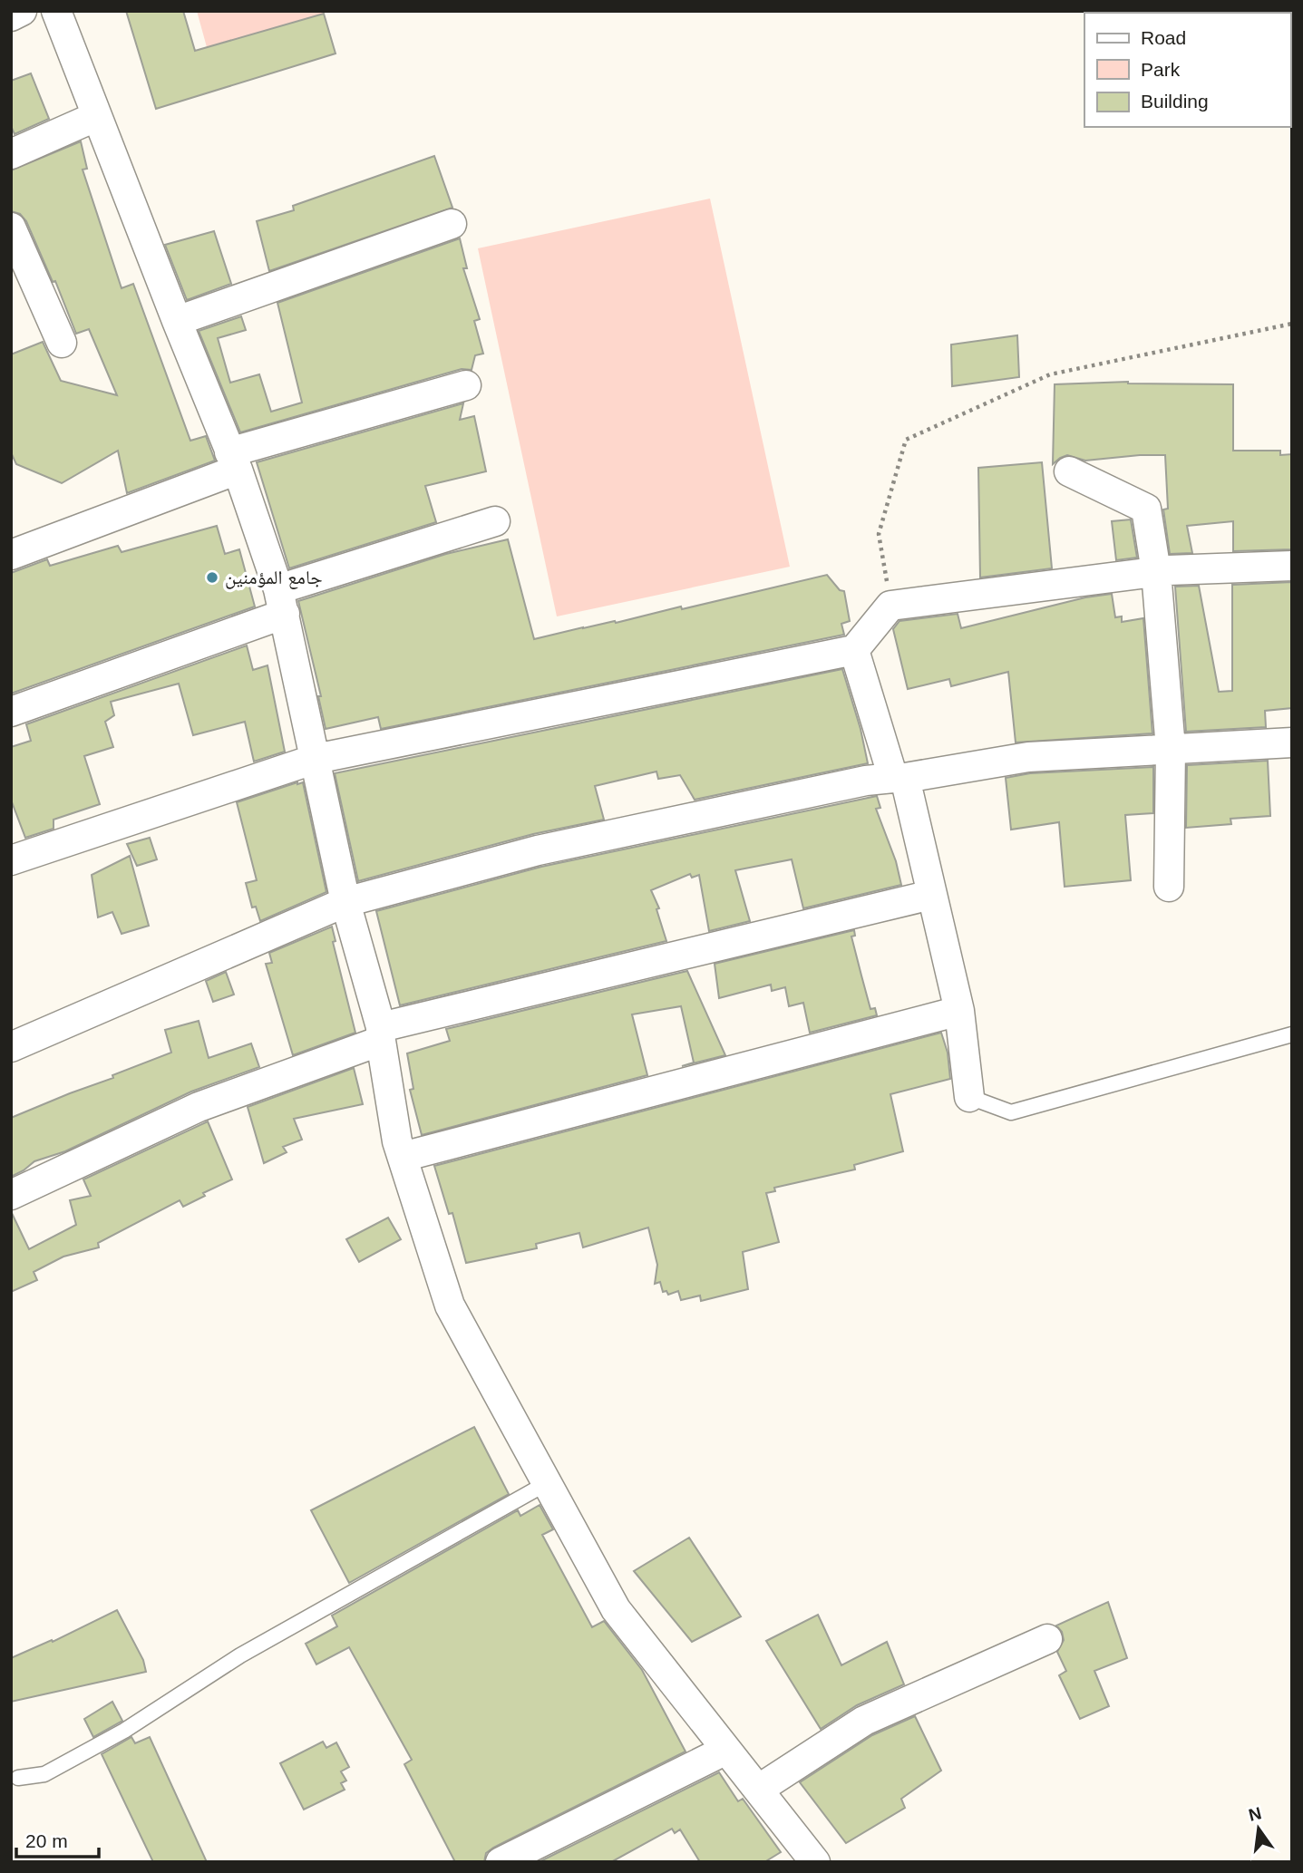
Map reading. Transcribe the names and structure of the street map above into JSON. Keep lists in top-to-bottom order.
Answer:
{
  "places": ["جامع المؤمنين"],
  "legend": ["Road", "Park", "Building"],
  "scale_bar": "20 m",
  "north": "top"
}
